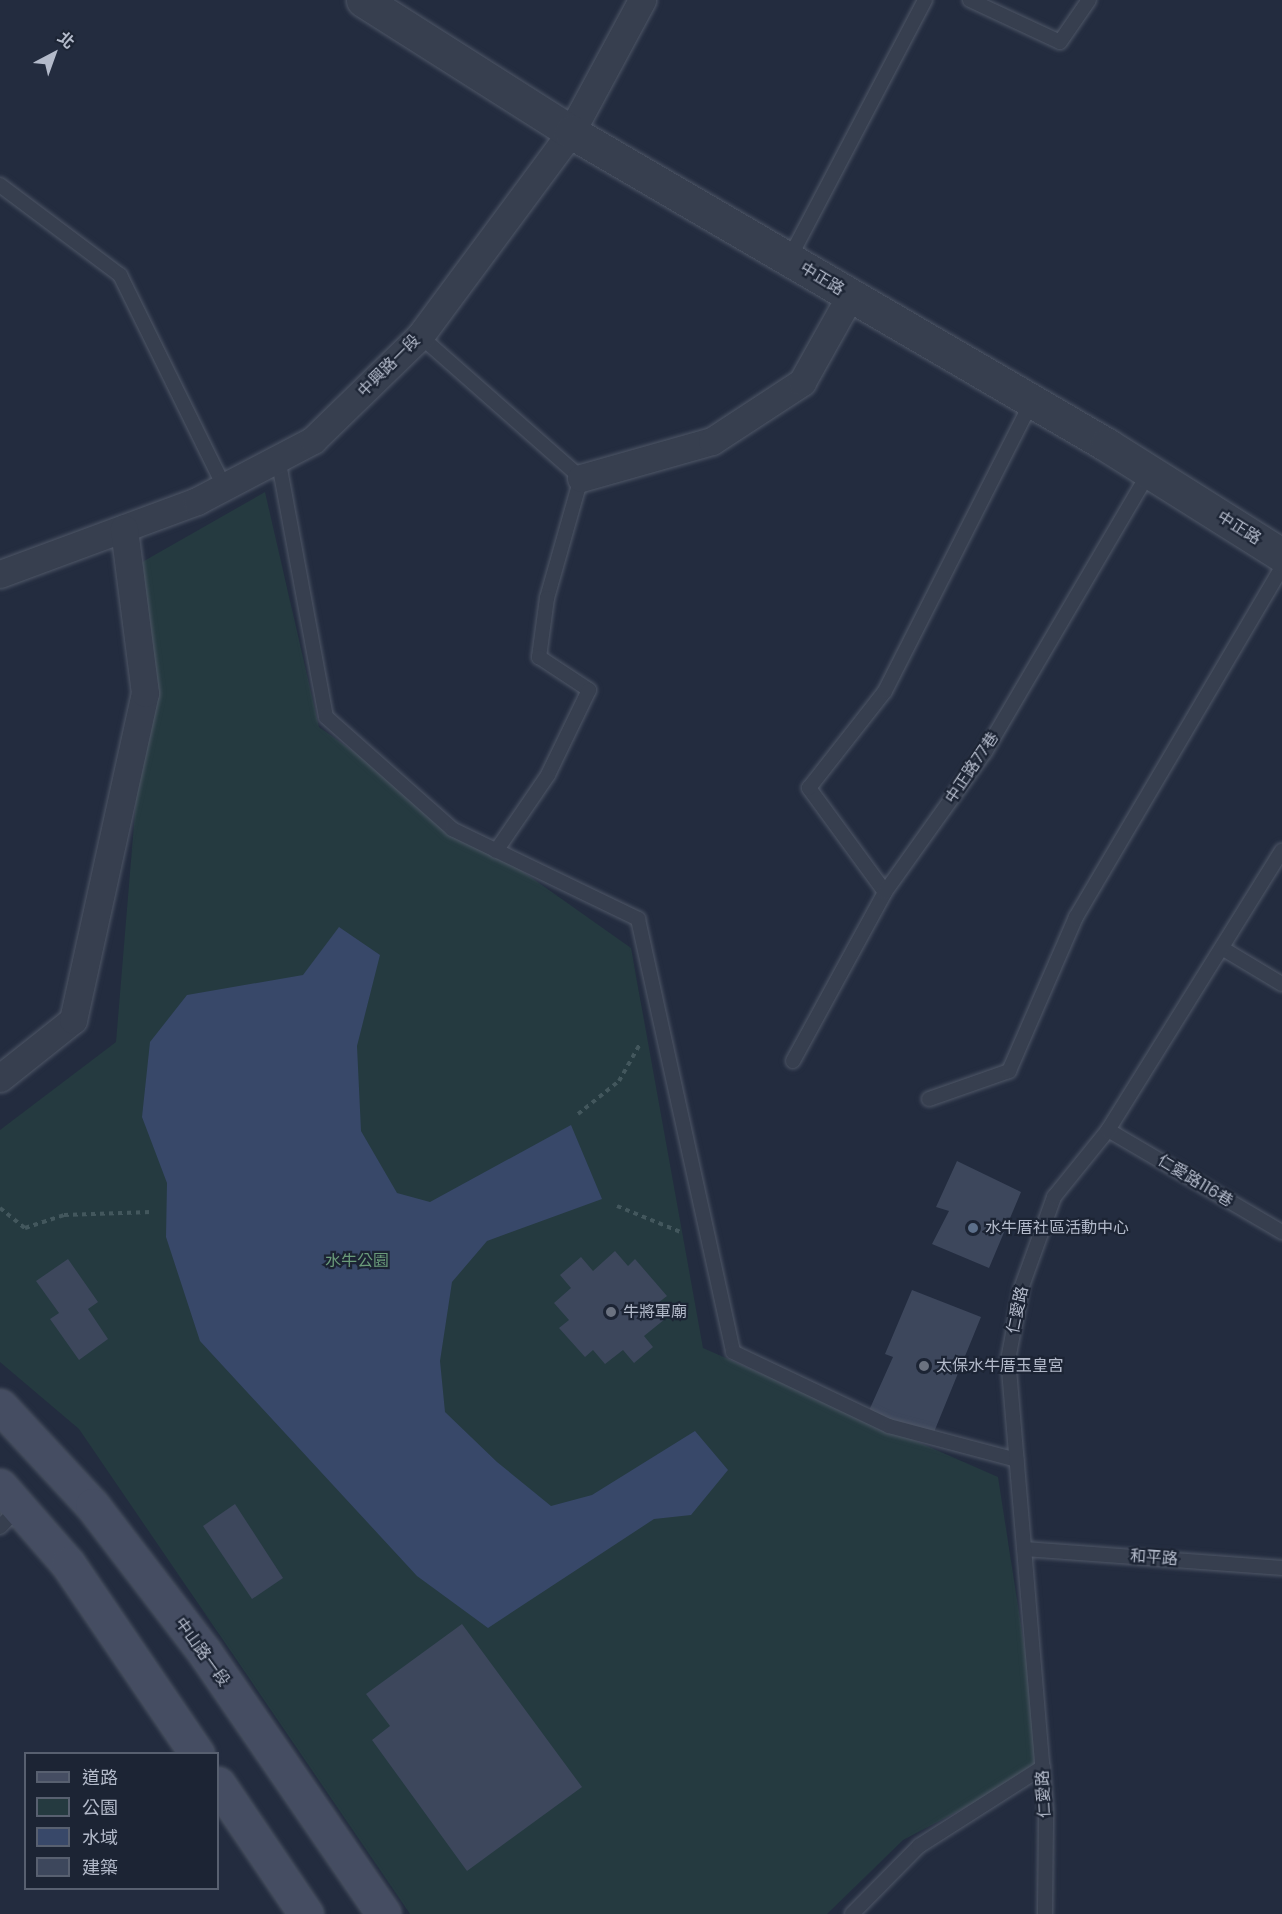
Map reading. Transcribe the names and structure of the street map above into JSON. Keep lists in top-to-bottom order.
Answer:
{
  "streets": {
    "main road": ["中山路一段"],
    "street": ["中正路", "中興路一段"],
    "lane": [
      "中正路77巷",
      "仁愛路116巷",
      "仁愛路",
      "和平路"
    ]
  },
  "crossings": [
    ["中正路", "中興路一段"],
    ["中正路", "中正路77巷"],
    ["仁愛路116巷", "仁愛路"],
    ["仁愛路", "和平路"]
  ],
  "parks": ["水牛公園"],
  "places": ["水牛厝社區活動中心", "牛將軍廟", "太保水牛厝玉皇宮"],
  "legend": [
    "道路",
    "公園",
    "水域",
    "建築"
  ],
  "north": "top right"
}
